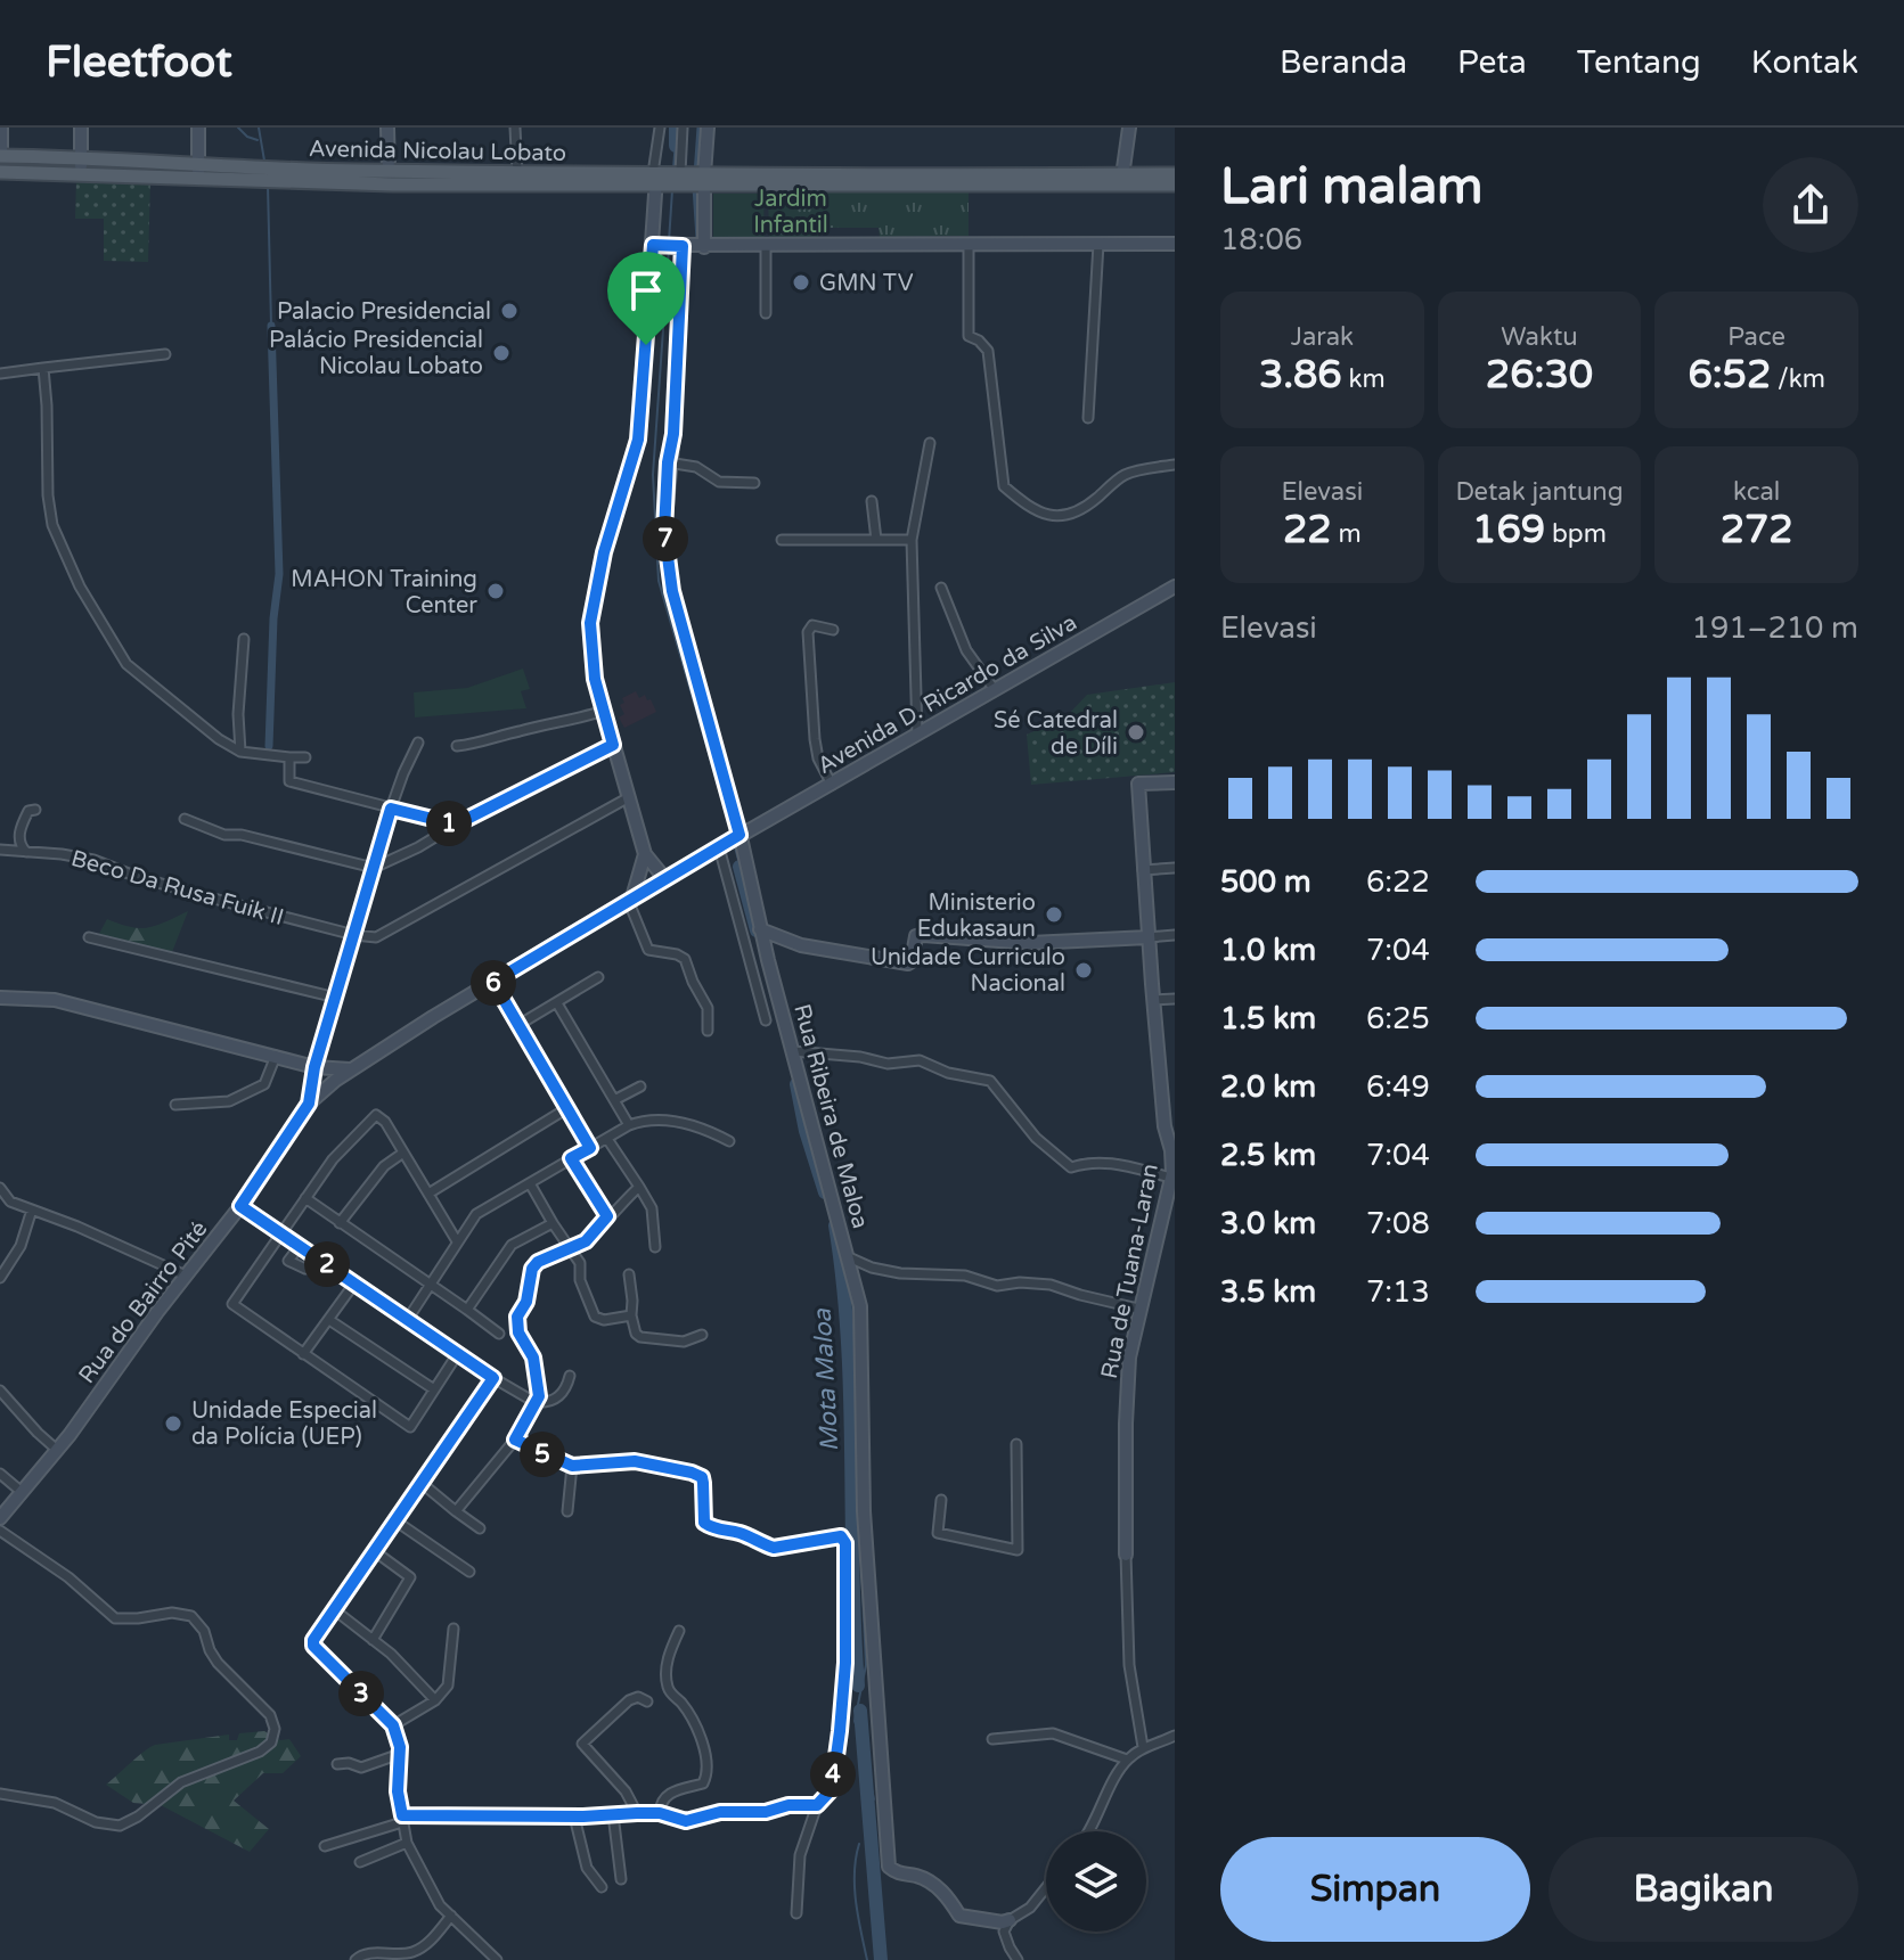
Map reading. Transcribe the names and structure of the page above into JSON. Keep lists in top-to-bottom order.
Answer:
{
  "streets": {
    "main road": ["Avenida Nicolau Lobato"],
    "street": [
      "Avenida D. Ricardo da Silva",
      "Beco Da Rusa Fuik II",
      "Rua Ribeira de Maloa",
      "Rua de Tuana-Laran",
      "Rua do Bairro Pité"
    ]
  },
  "crossings": [
    ["Avenida D. Ricardo da Silva", "Rua Ribeira de Maloa"]
  ],
  "water": ["Mota Maloa"],
  "parks": ["Jardim Infantil"],
  "places": [
    "GMN TV",
    "Palacio Presidencial",
    "Palácio Presidencial Nicolau Lobato",
    "MAHON Training Center",
    "Sé Catedral de Díli",
    "Ministerio Edukasaun",
    "Unidade Curriculo Nacional",
    "Unidade Especial da Polícia (UEP)"
  ],
  "page": {
    "header": "Fleetfoot",
    "nav": [
      "Beranda",
      "Peta",
      "Tentang",
      "Kontak"
    ],
    "heading": ["Lari malam", "18:06"],
    "stats": [
      ["Jarak", "3.86 km"],
      ["Waktu", "26:30"],
      ["Pace", "6:52 /km"],
      ["Elevasi", "22 m"],
      ["Detak jantung", "169 bpm"],
      ["kcal", "272"]
    ],
    "pins": [
      "7",
      "1",
      "6",
      "2",
      "5",
      "3",
      "4"
    ],
    "chart": ["Elevasi", "191–210 m"],
    "list": [
      {
        "name": "500 m",
        "note": "6:22"
      },
      {
        "name": "1.0 km",
        "note": "7:04"
      },
      {
        "name": "1.5 km",
        "note": "6:25"
      },
      {
        "name": "2.0 km",
        "note": "6:49"
      },
      {
        "name": "2.5 km",
        "note": "7:04"
      },
      {
        "name": "3.0 km",
        "note": "7:08"
      },
      {
        "name": "3.5 km",
        "note": "7:13"
      }
    ],
    "buttons": ["Simpan", "Bagikan"]
  }
}
